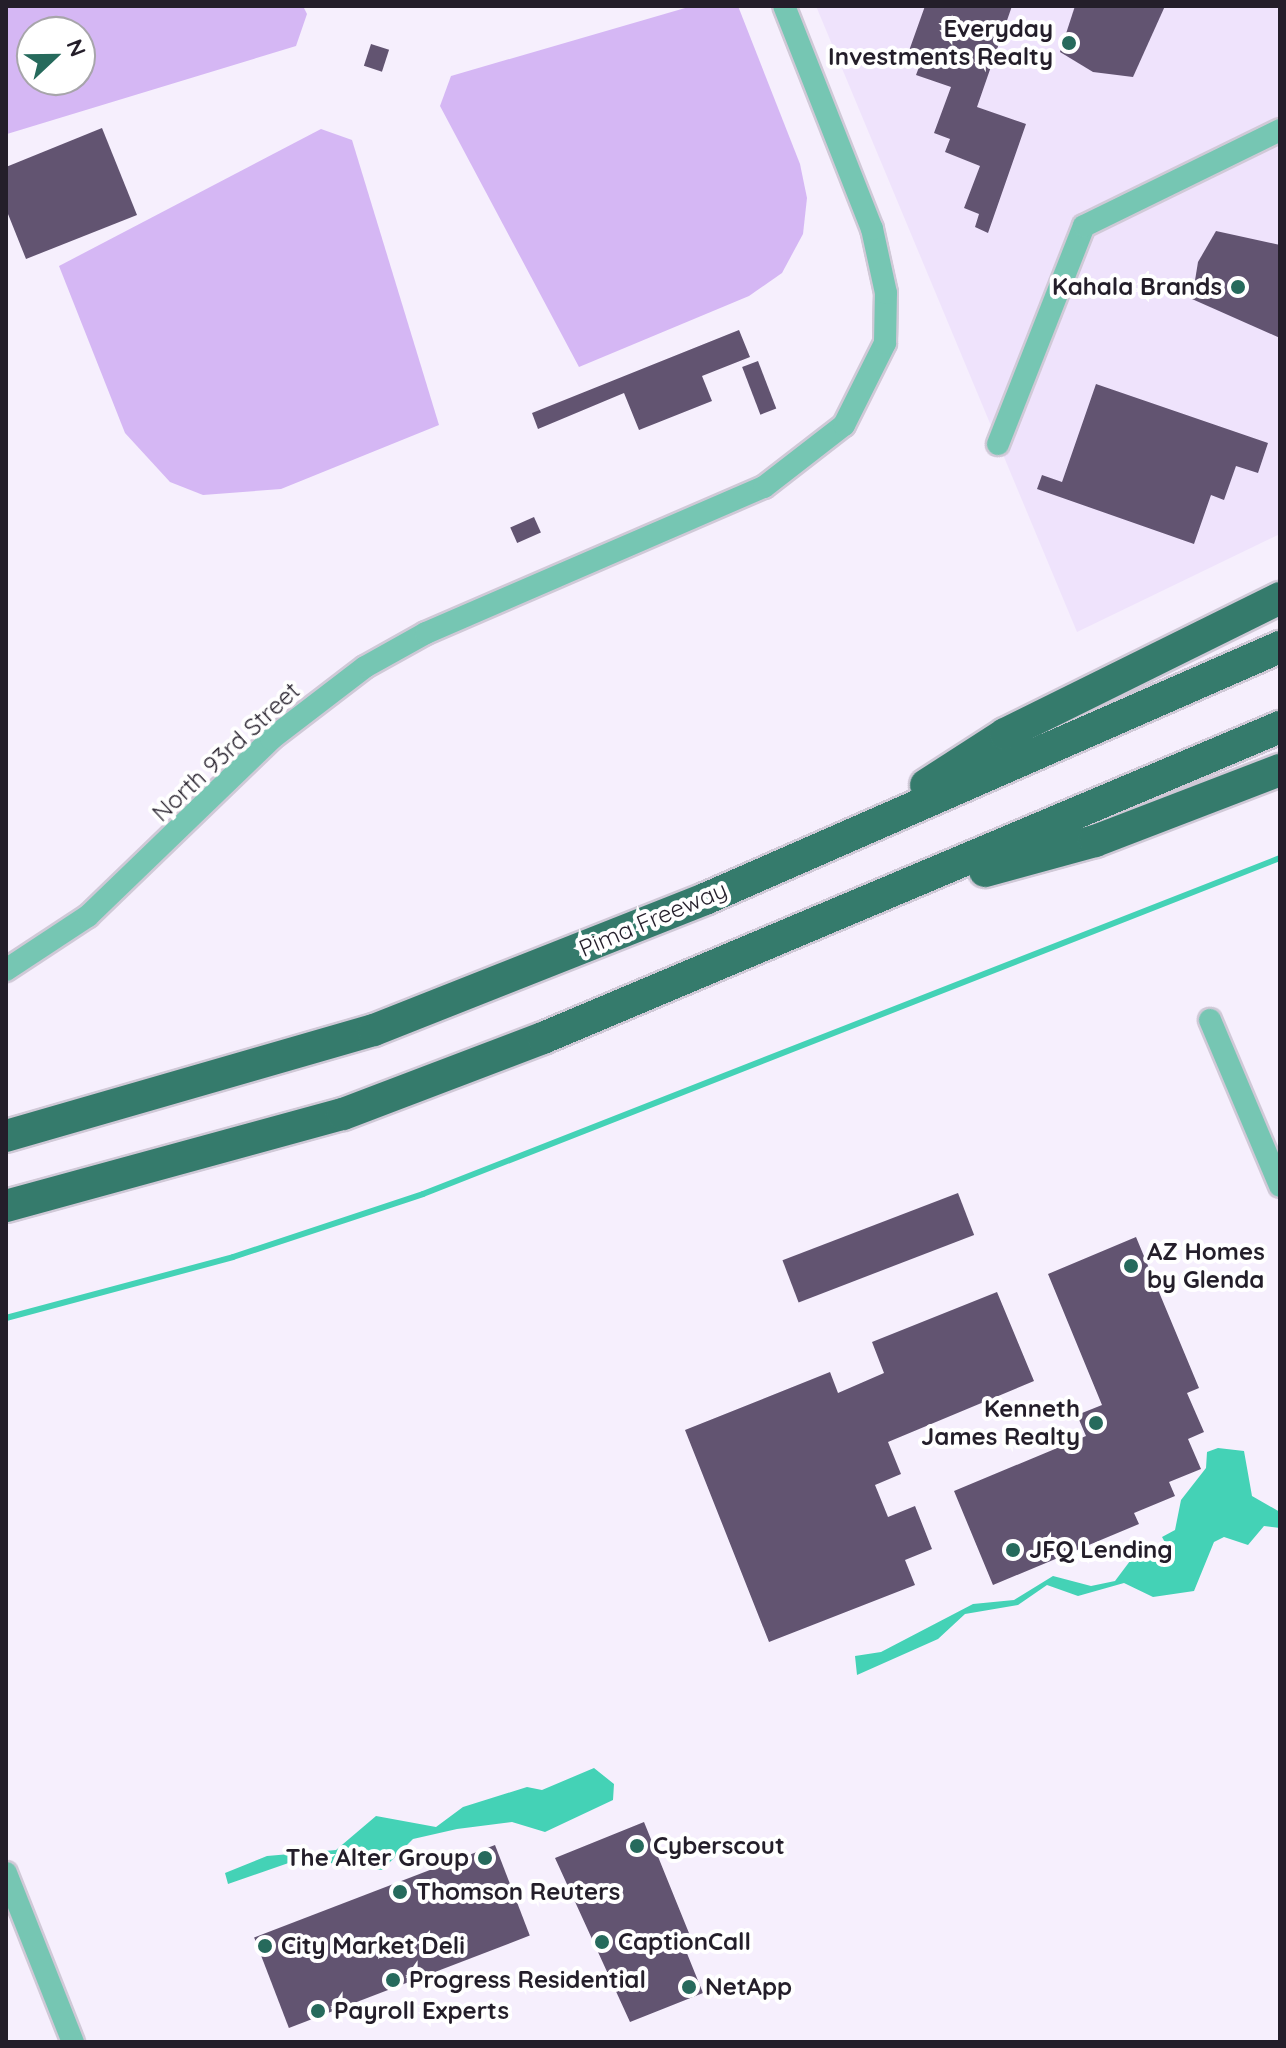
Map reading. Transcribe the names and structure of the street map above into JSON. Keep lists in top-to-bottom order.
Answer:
{
  "streets": {
    "highway": ["Pima Freeway"],
    "street": ["North 93rd Street"]
  },
  "places": [
    "Everyday Investments Realty",
    "Kahala Brands",
    "AZ Homes by Glenda",
    "Kenneth James Realty",
    "JFQ Lending",
    "Cyberscout",
    "The Alter Group",
    "Thomson Reuters",
    "CaptionCall",
    "City Market Deli",
    "Progress Residential",
    "NetApp",
    "Payroll Experts"
  ],
  "north": "right"
}
